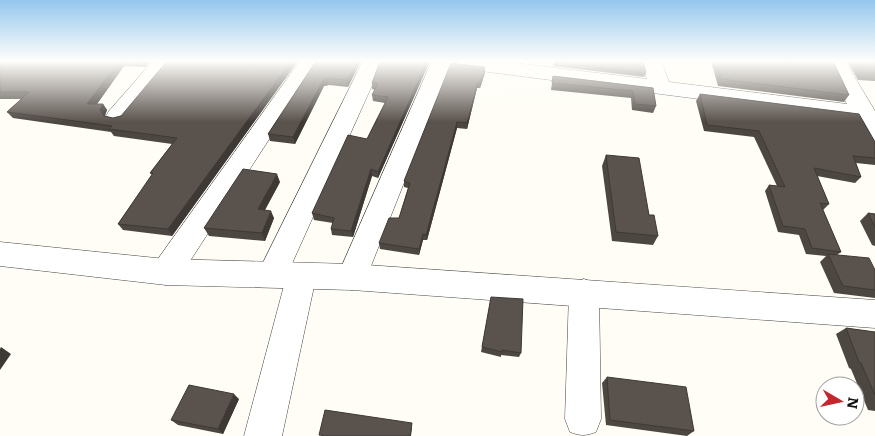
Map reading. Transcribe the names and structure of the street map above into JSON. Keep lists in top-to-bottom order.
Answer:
{
  "north": "right"
}
